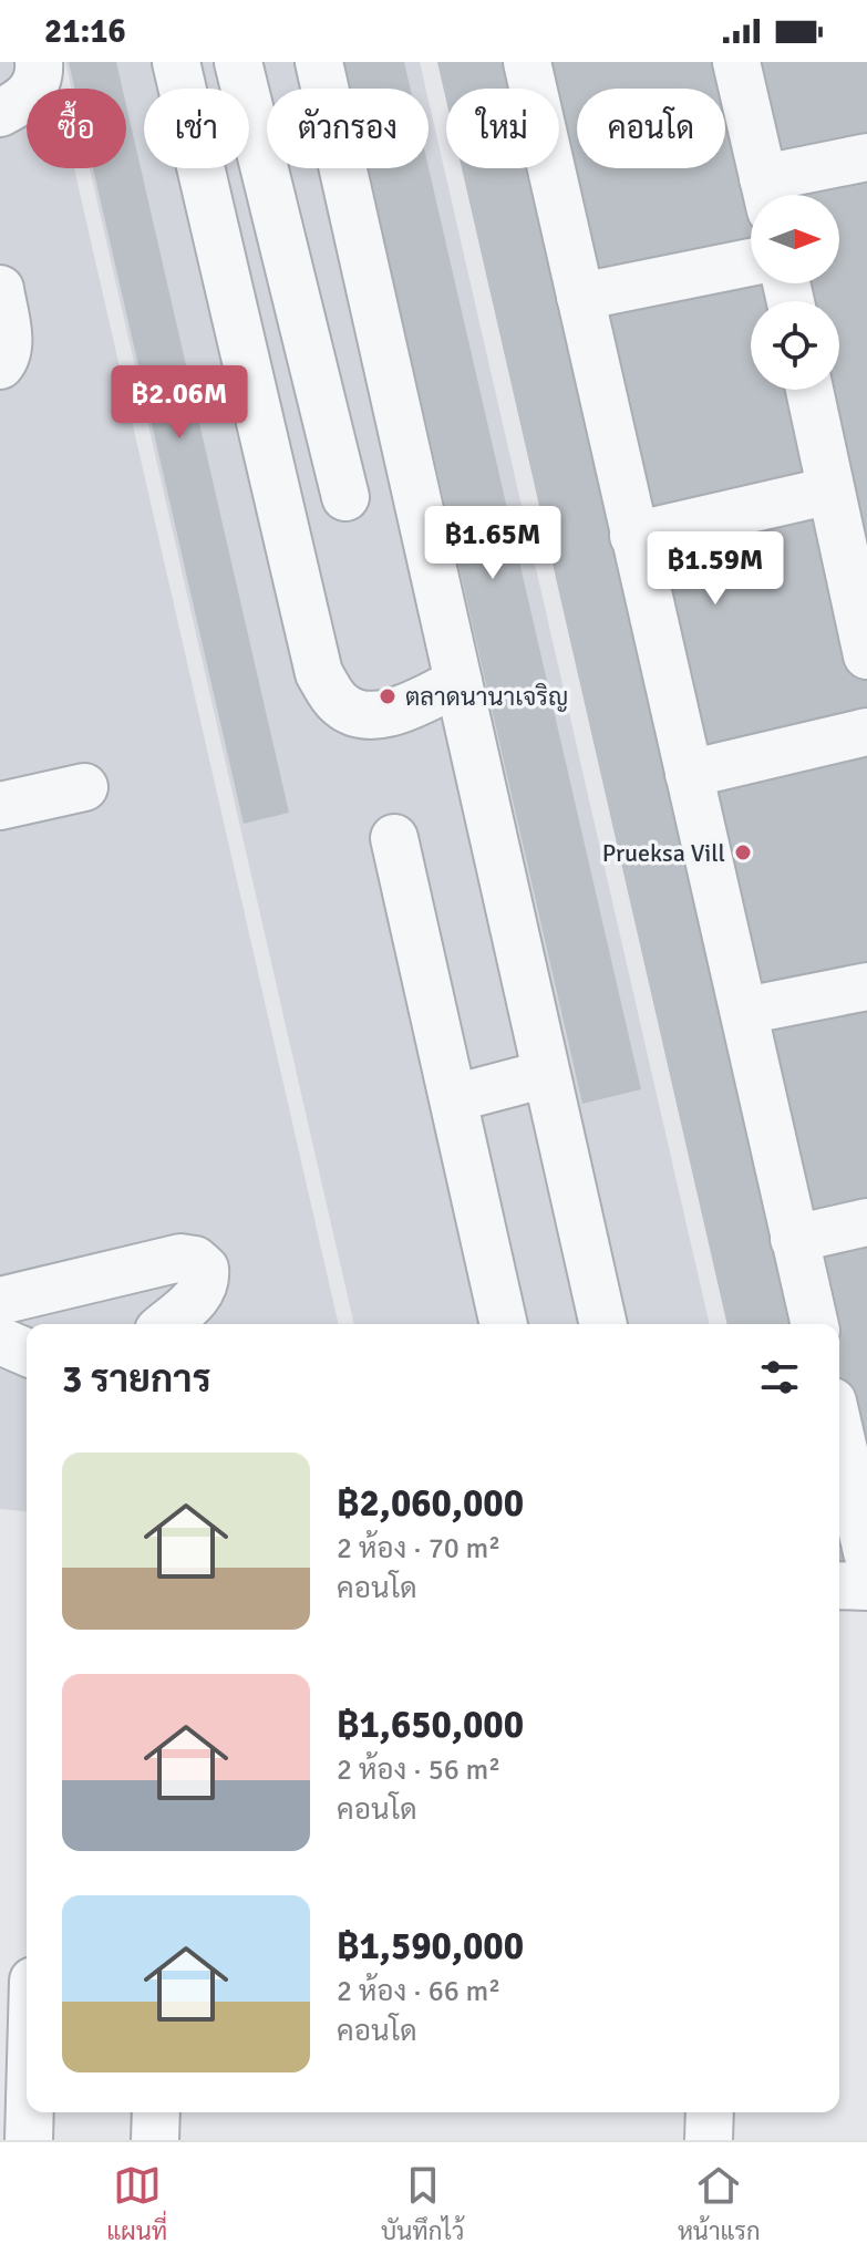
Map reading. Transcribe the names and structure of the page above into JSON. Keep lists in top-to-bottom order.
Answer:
{
  "places": ["ตลาดนานาเจริญ", "Prueksa Vill"],
  "north": "right",
  "page": {
    "status": "21:16",
    "chip": [
      "ซื้อ",
      "เช่า",
      "ตัวกรอง",
      "ใหม่",
      "คอนโด"
    ],
    "price": ["฿2.06M", "฿1.65M", "฿1.59M"],
    "heading": "3 รายการ",
    "list": [
      {
        "name": "฿2,060,000",
        "note": "2 ห้อง · 70 m² · คอนโด"
      },
      {
        "name": "฿1,650,000",
        "note": "2 ห้อง · 56 m² · คอนโด"
      },
      {
        "name": "฿1,590,000",
        "note": "2 ห้อง · 66 m² · คอนโด"
      }
    ],
    "tabs": ["แผนที่", "บันทึกไว้", "หน้าแรก"]
  }
}
